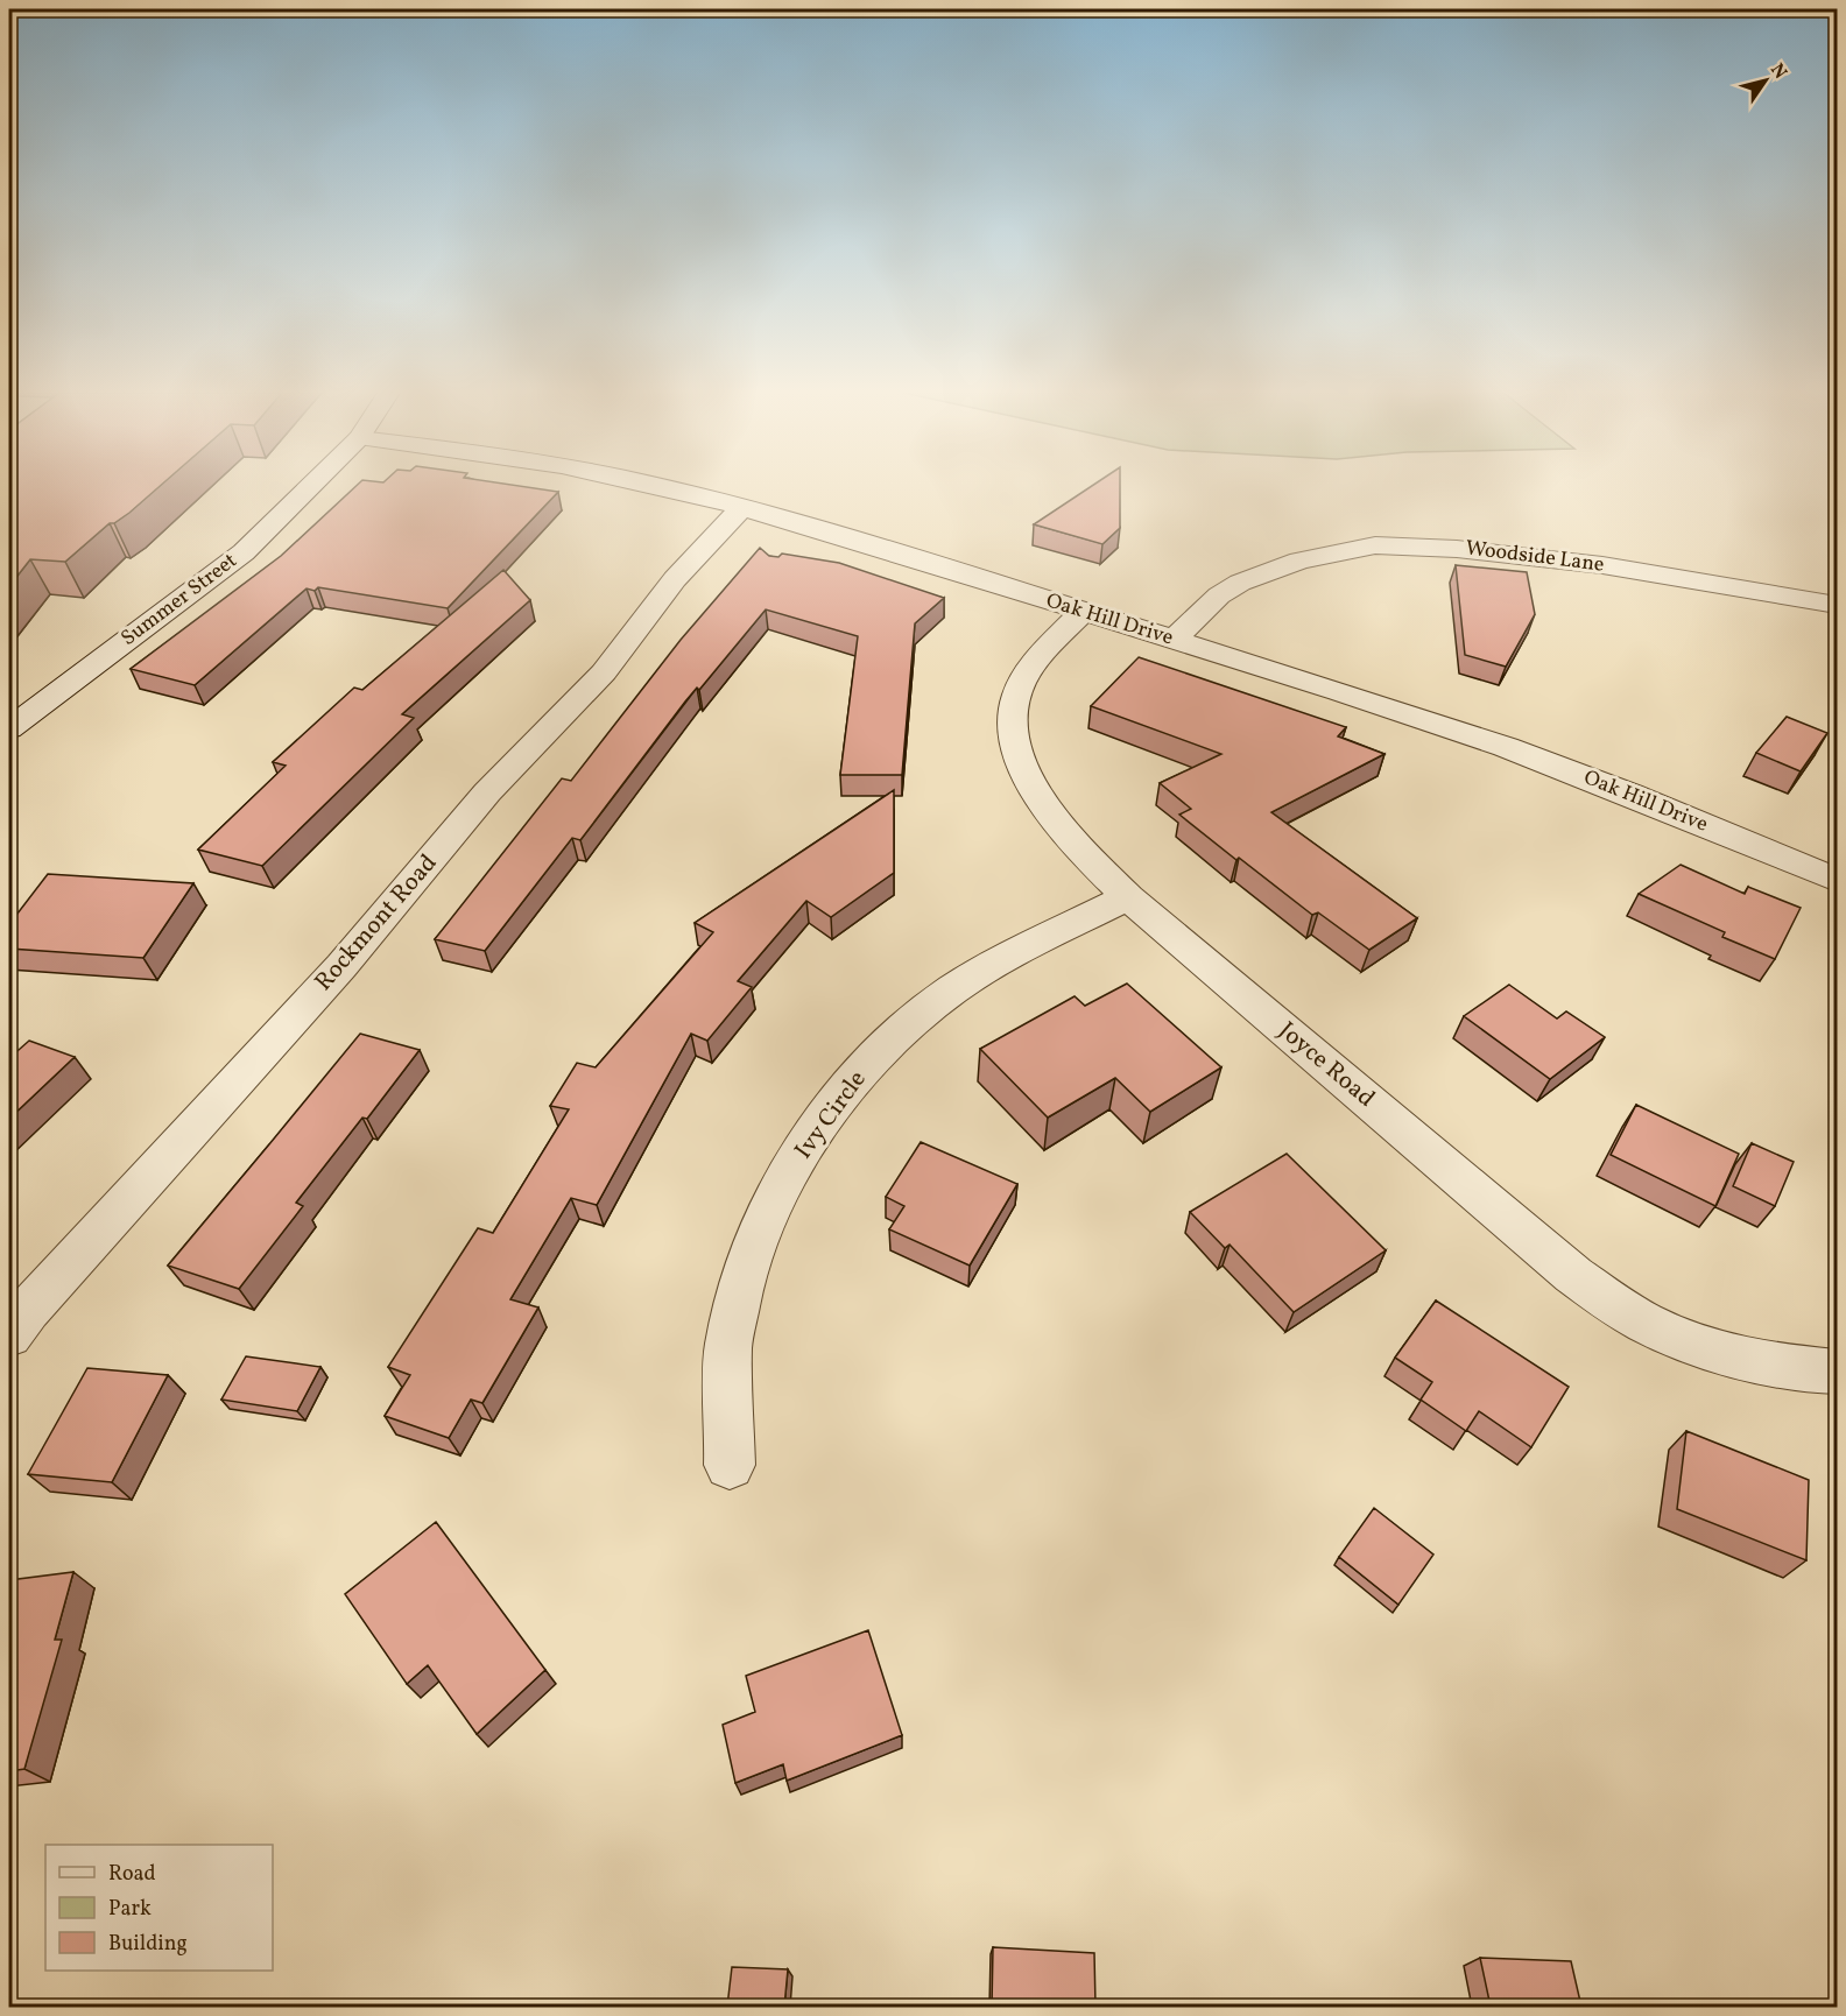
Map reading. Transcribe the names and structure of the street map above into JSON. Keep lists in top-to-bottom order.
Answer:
{
  "streets": {
    "street": [
      "Woodside Lane",
      "Summer Street",
      "Oak Hill Drive",
      "Rockmont Road",
      "Joyce Road",
      "Ivy Circle"
    ]
  },
  "crossings": [
    ["Woodside Lane", "Oak Hill Drive"],
    ["Oak Hill Drive", "Rockmont Road"],
    ["Oak Hill Drive", "Joyce Road"],
    ["Joyce Road", "Ivy Circle"]
  ],
  "legend": ["Road", "Park", "Building"],
  "north": "top right"
}
